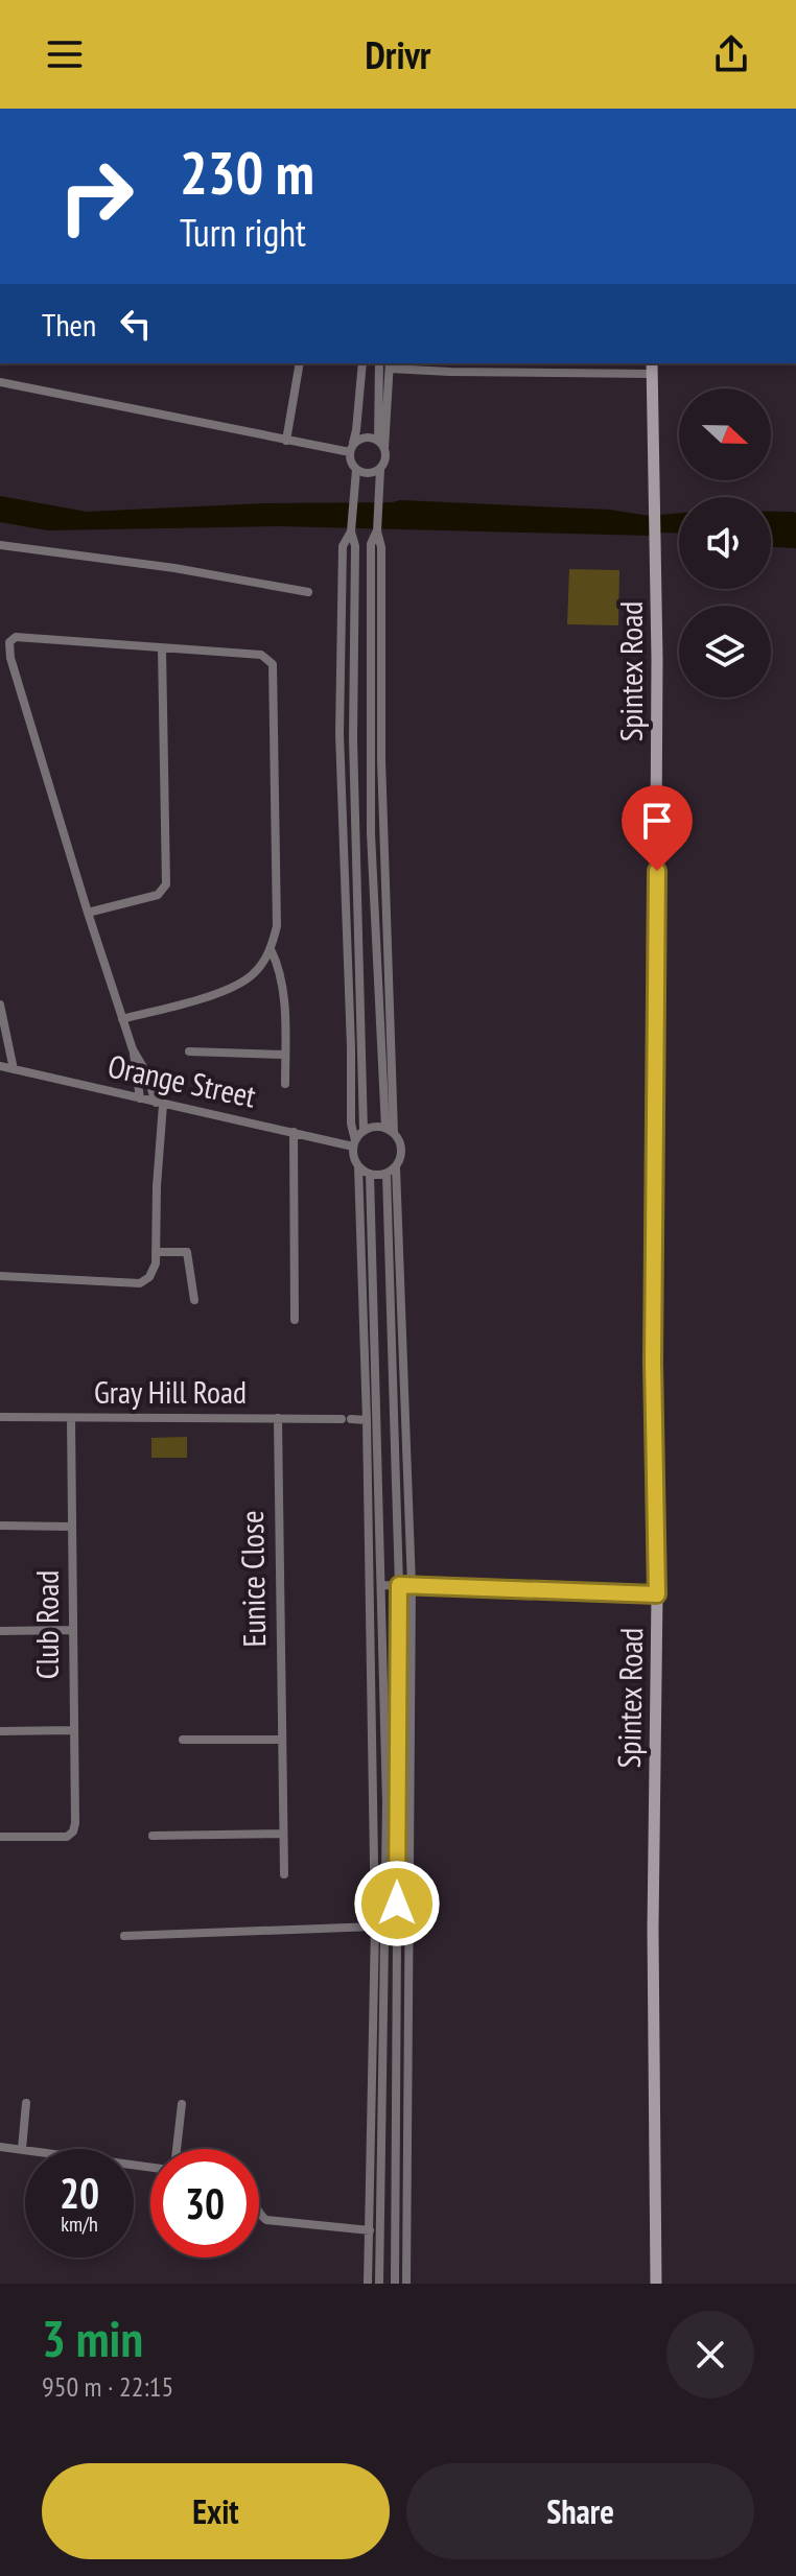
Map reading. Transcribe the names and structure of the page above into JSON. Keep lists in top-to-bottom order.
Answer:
{
  "streets": {
    "main road": ["Spintex Road"],
    "street": [
      "Orange Street",
      "Gray Hill Road",
      "Eunice Close",
      "Club Road"
    ]
  },
  "crossings": [
    ["Gray Hill Road", "Eunice Close"],
    ["Gray Hill Road", "Club Road"]
  ],
  "north": "right",
  "page": {
    "header": "Drivr",
    "turn": ["230 m", "Turn right"],
    "then": "Then",
    "speed": "20 km/h",
    "limit": "30",
    "heading": ["3 min", "950 m · 22:15"],
    "buttons": ["Exit", "Share"]
  }
}
